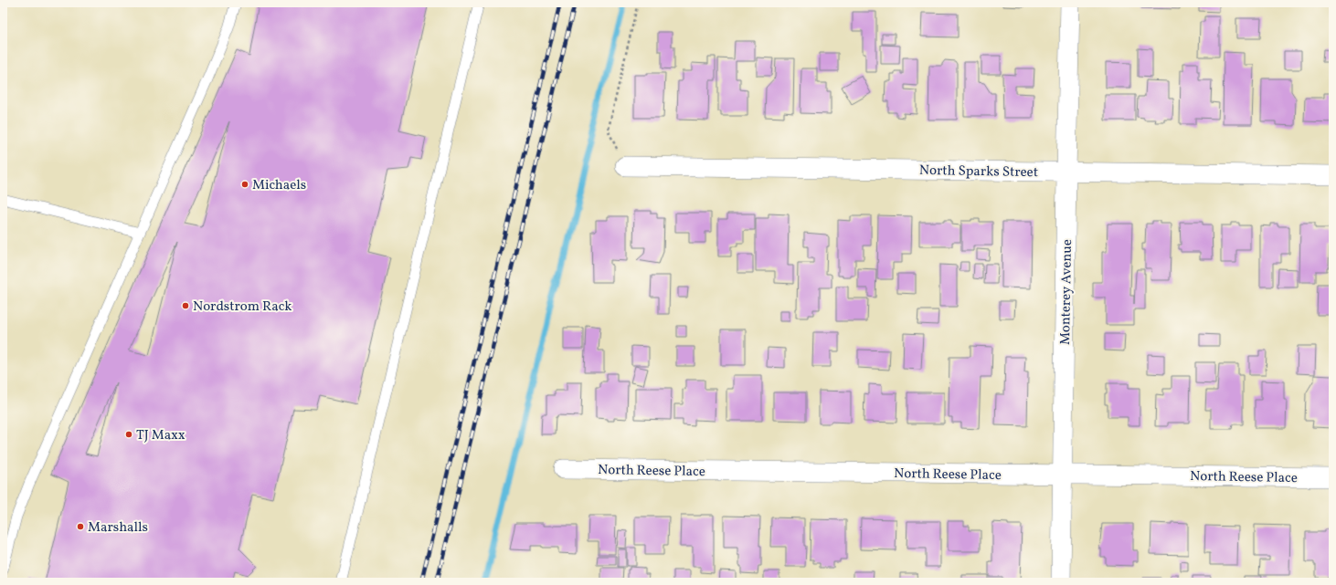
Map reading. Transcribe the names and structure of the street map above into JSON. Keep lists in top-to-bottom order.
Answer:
{
  "streets": {
    "street": ["North Sparks Street", "Monterey Avenue", "North Reese Place"]
  },
  "crossings": [
    ["North Sparks Street", "Monterey Avenue"],
    ["Monterey Avenue", "North Reese Place"]
  ],
  "places": [
    "Michaels",
    "Nordstrom Rack",
    "TJ Maxx",
    "Marshalls"
  ]
}
